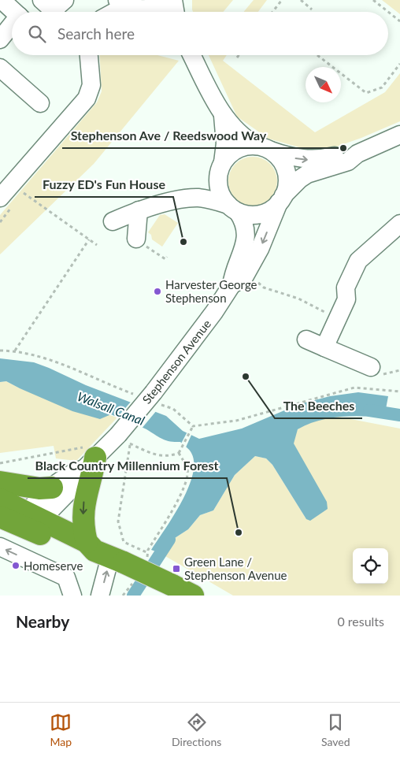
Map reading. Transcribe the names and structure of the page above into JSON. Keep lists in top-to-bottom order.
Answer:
{
  "streets": {
    "street": ["Stephenson Avenue"]
  },
  "water": ["Walsall Canal"],
  "places": {
    "other": [
      "Stephenson Ave / Reedswood Way",
      "Fuzzy ED's Fun House",
      "Harvester George Stephenson",
      "The Beeches",
      "Black Country Millennium Forest",
      "Homeserve"
    ],
    "transit": ["Green Lane / Stephenson Avenue"]
  },
  "north": "bottom right",
  "page": {
    "search": "Search here",
    "heading": ["Nearby", "0 results"],
    "nav": ["Map", "Directions", "Saved"]
  }
}
